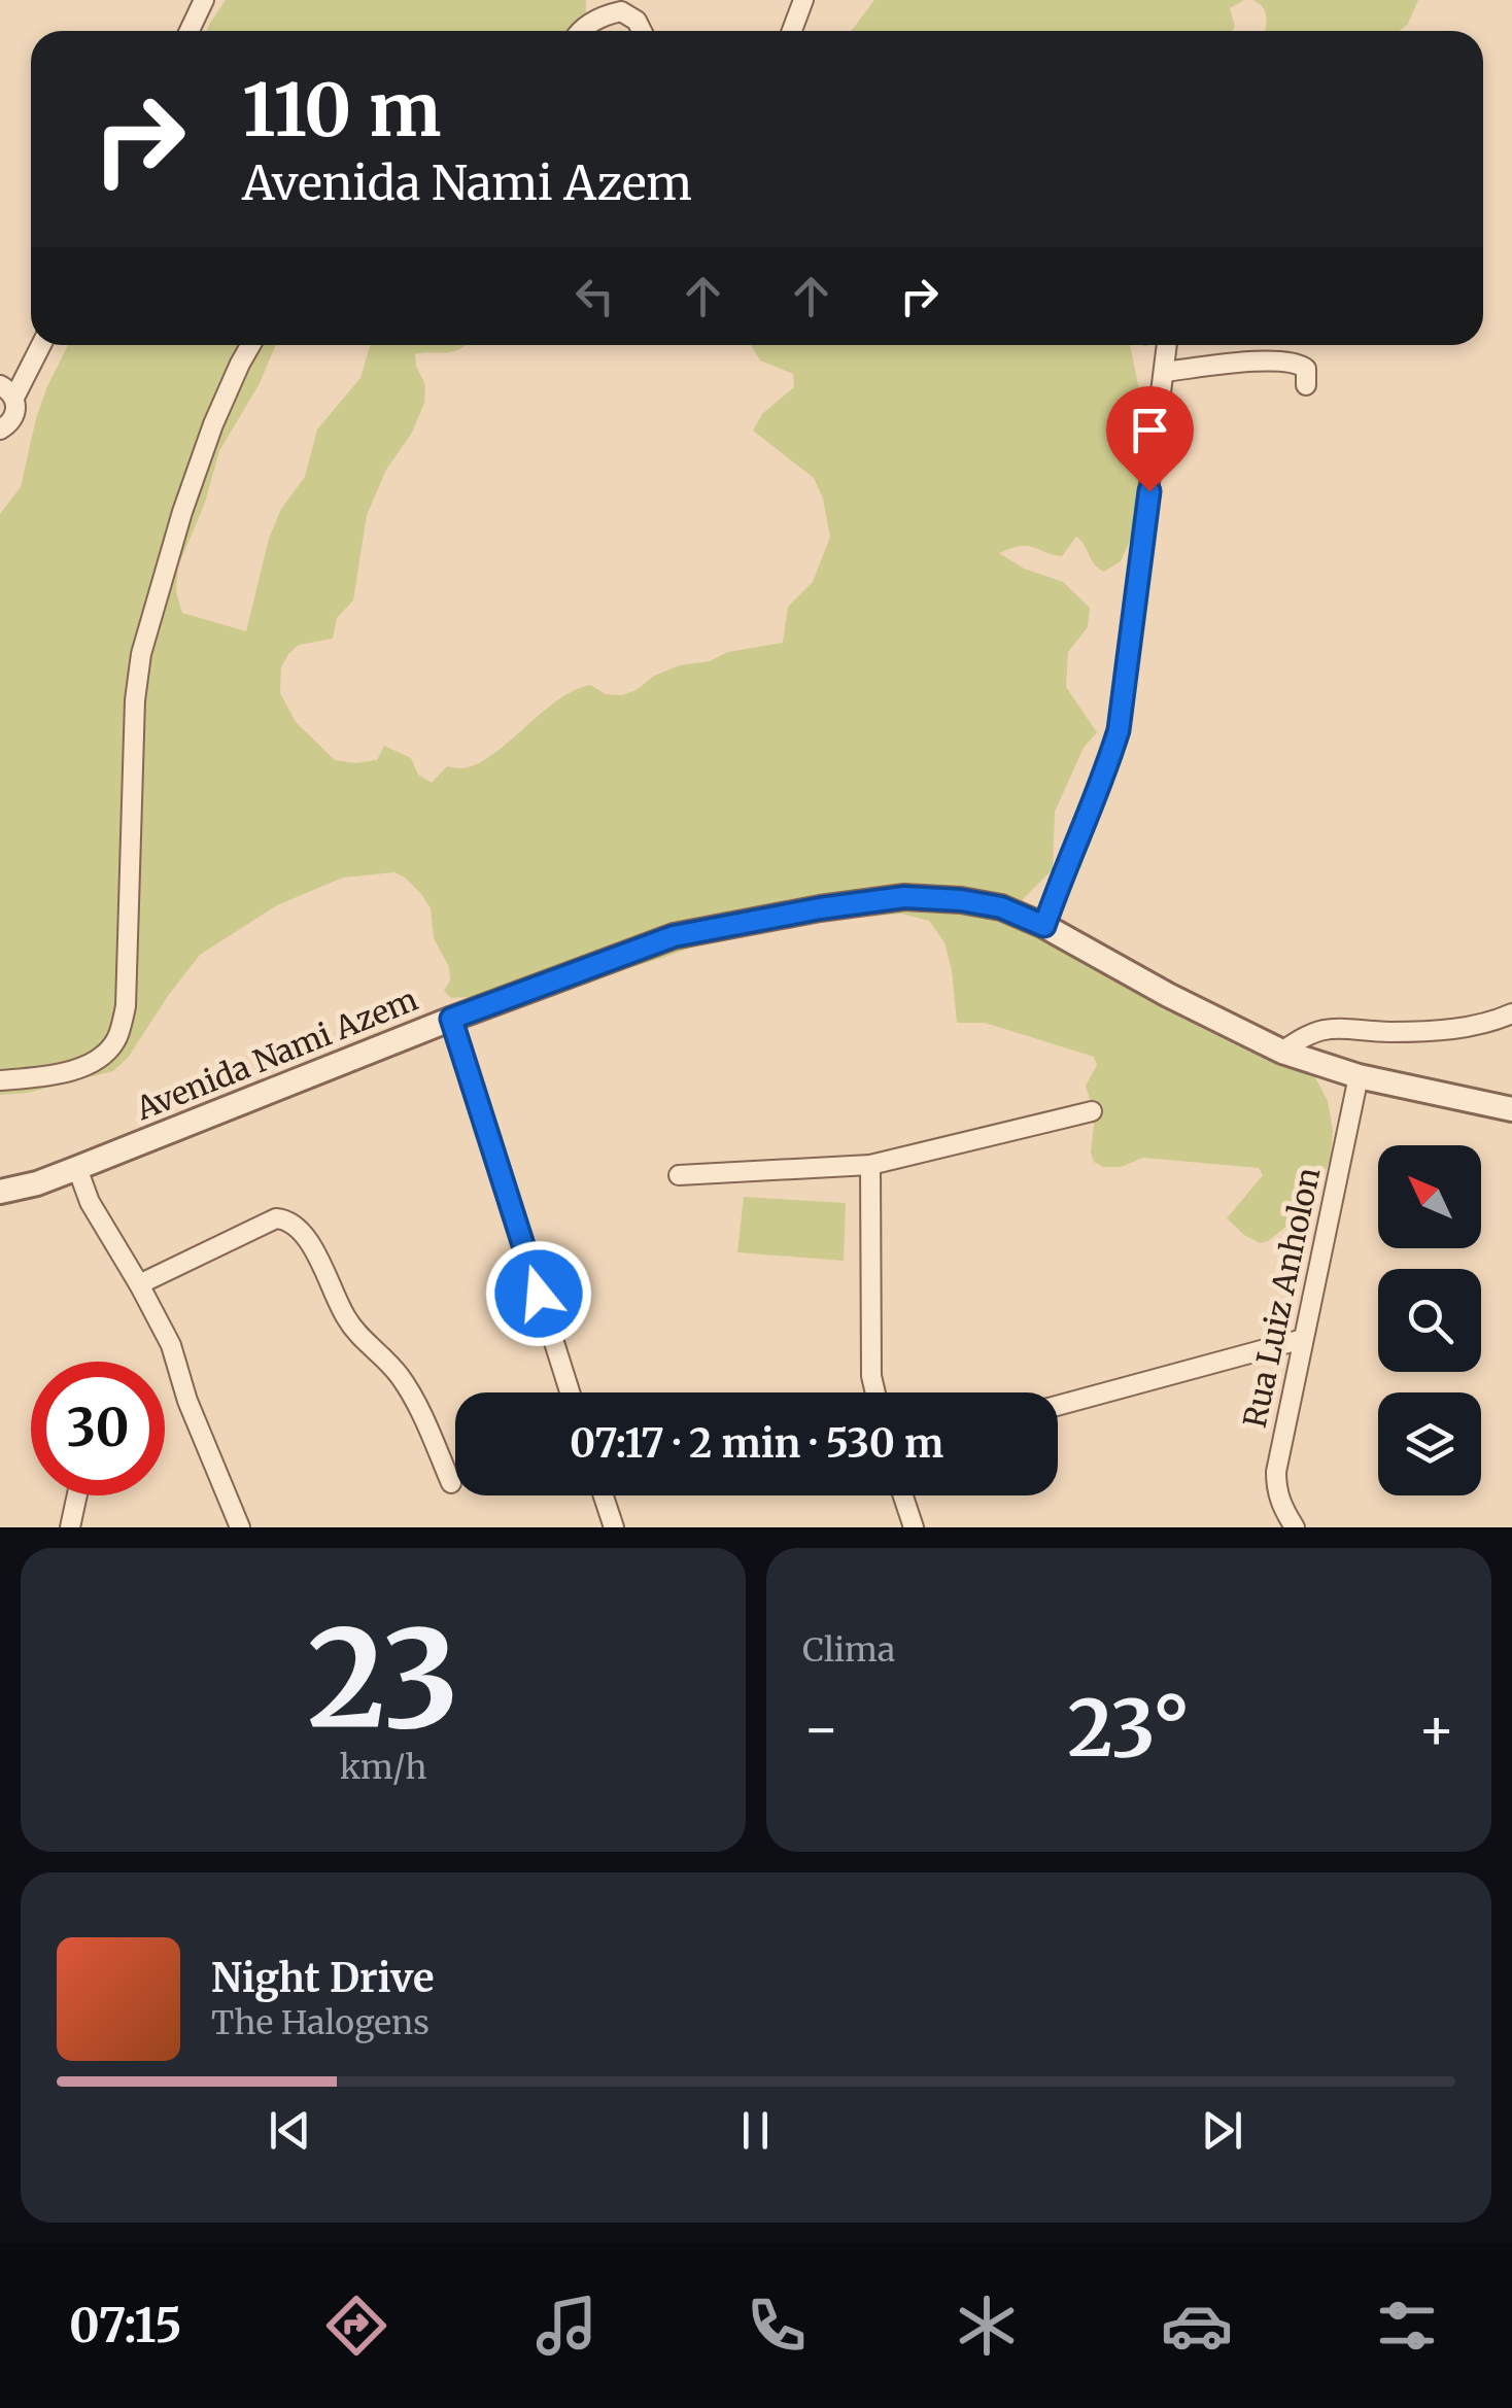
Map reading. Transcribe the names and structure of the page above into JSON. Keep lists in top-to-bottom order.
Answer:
{
  "streets": {
    "street": ["Avenida Nami Azem", "Rua Luiz Anholon"]
  },
  "crossings": [
    ["Avenida Nami Azem", "Rua Luiz Anholon"]
  ],
  "north": "top left",
  "page": {
    "turn": ["110 m", "Avenida Nami Azem"],
    "limit": "30",
    "trip": "07:17 · 2 min · 530 m",
    "tile": [
      ["23", "km/h"],
      "Clima"
    ],
    "heat": ["−", "23°", "+"],
    "song": ["Night Drive", "The Halogens"],
    "tabs": "07:15"
  }
}
